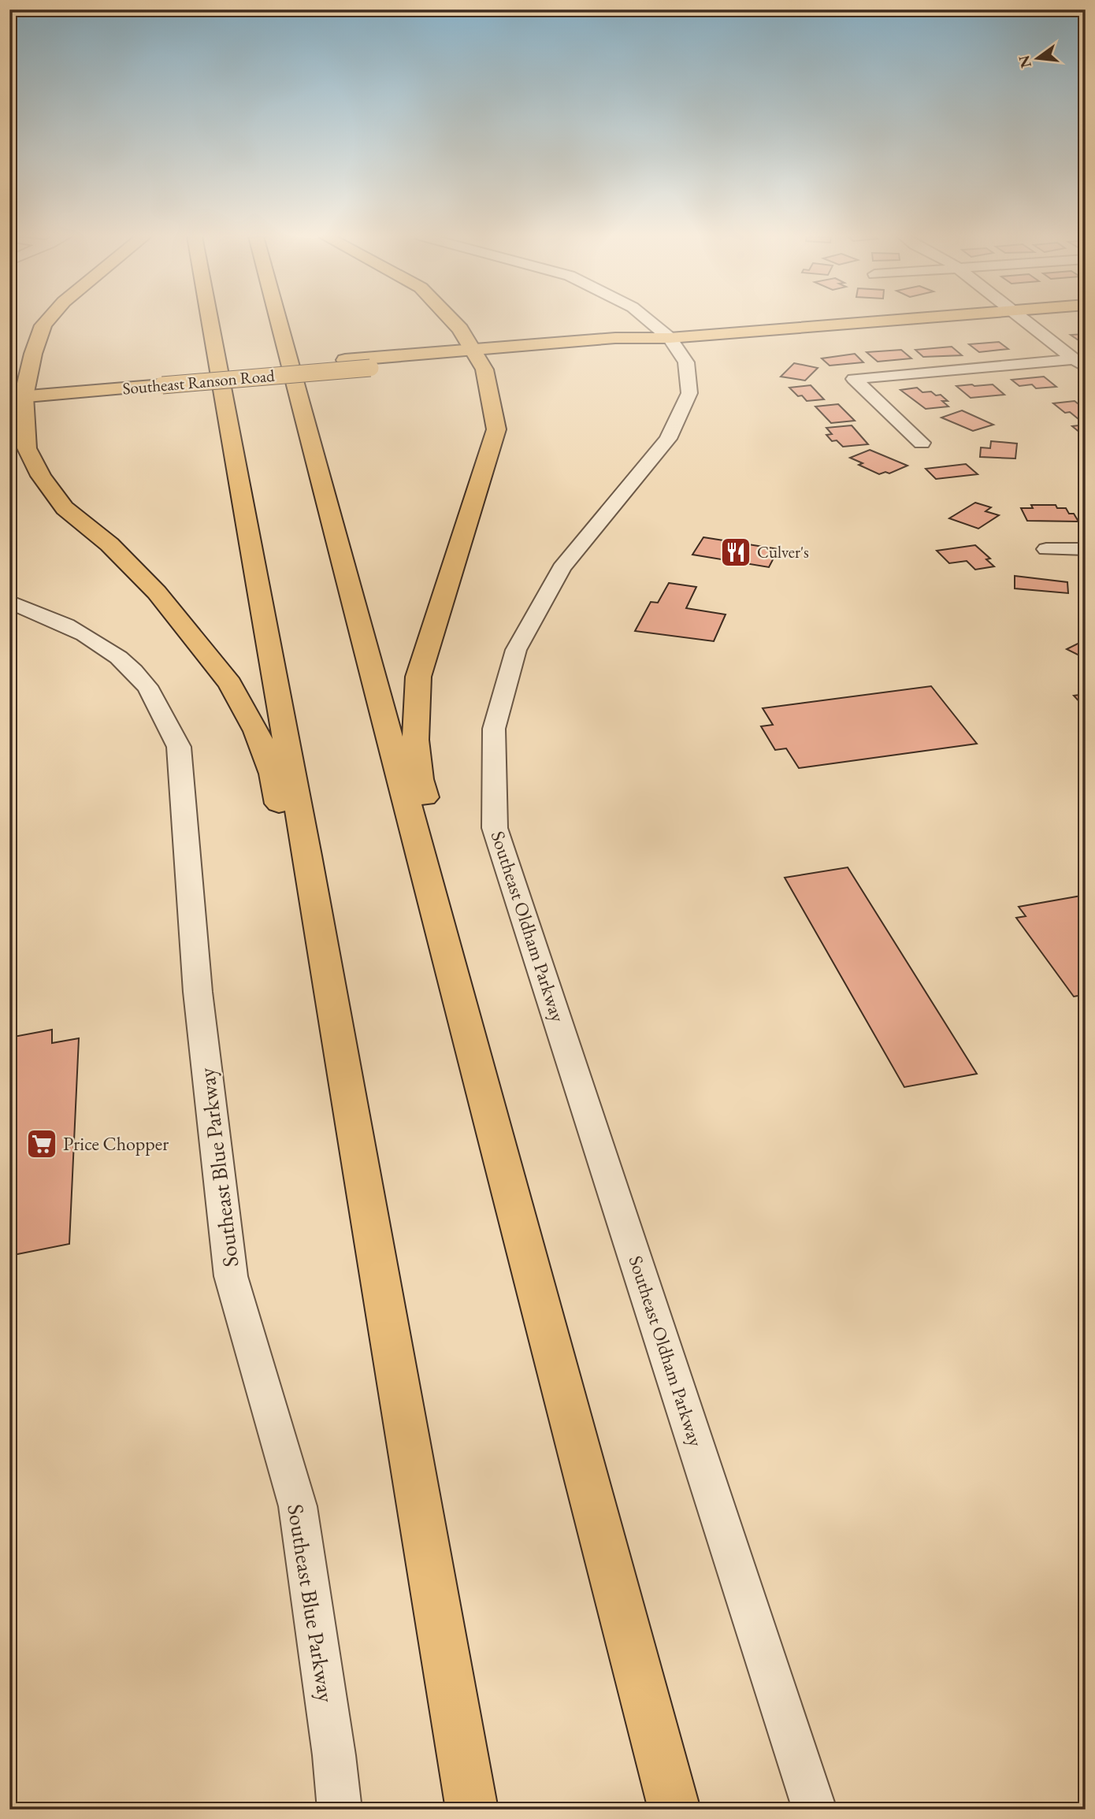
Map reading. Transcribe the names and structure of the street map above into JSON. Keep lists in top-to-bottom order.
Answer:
{
  "streets": {
    "main road": ["Southeast Ranson Road"],
    "street": ["Southeast Oldham Parkway", "Southeast Blue Parkway"]
  },
  "crossings": [
    ["Southeast Ranson Road", "Southeast Oldham Parkway"]
  ],
  "places": {
    "restaurant": ["Culver's"],
    "supermarket": ["Price Chopper"]
  },
  "north": "left"
}
